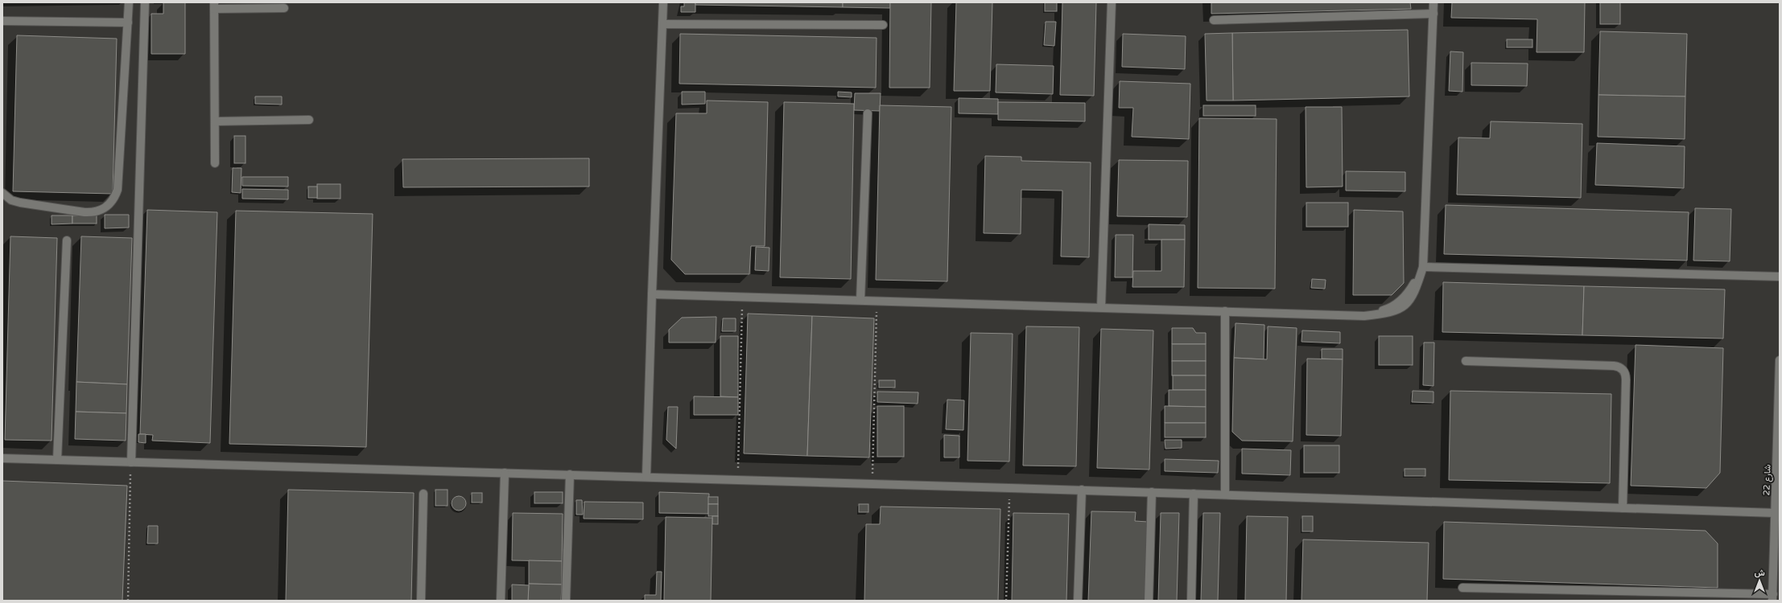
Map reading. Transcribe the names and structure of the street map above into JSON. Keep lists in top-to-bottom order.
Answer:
{
  "streets": {
    "street": ["شارع 22"]
  },
  "north": "top"
}
